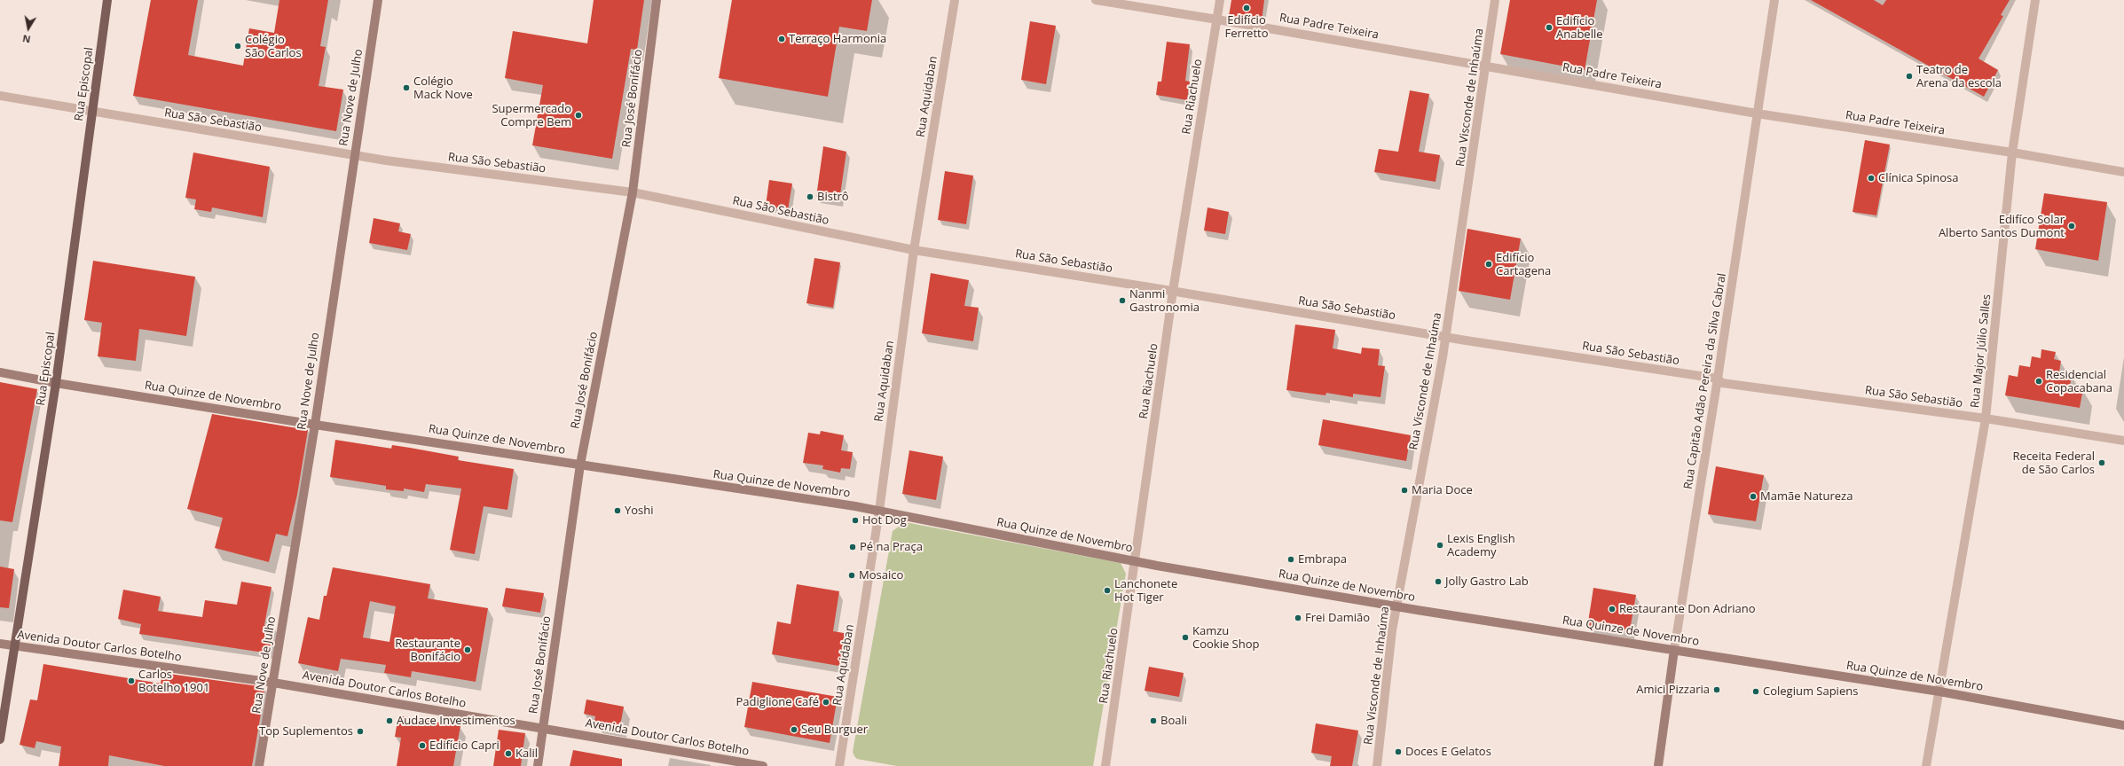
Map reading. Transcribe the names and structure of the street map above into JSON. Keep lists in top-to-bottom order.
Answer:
{
  "streets": {
    "main road": [
      "Rua Episcopal",
      "Rua Nove de Julho",
      "Rua José Bonifácio",
      "Rua Capitão Adão Pereira da Silva Cabral",
      "Rua Quinze de Novembro",
      "Avenida Doutor Carlos Botelho"
    ],
    "street": [
      "Rua Padre Teixeira",
      "Rua Aquidaban",
      "Rua Riachuelo",
      "Rua Visconde de Inhaúma",
      "Rua São Sebastião",
      "Rua Major Júlio Salles"
    ]
  },
  "crossings": [
    ["Rua Padre Teixeira", "Rua Riachuelo"],
    ["Rua Padre Teixeira", "Rua Visconde de Inhaúma"],
    ["Rua Padre Teixeira", "Rua Major Júlio Salles"],
    ["Rua Padre Teixeira", "Rua Capitão Adão Pereira da Silva Cabral"],
    ["Rua Episcopal", "Rua São Sebastião"],
    ["Rua Episcopal", "Rua Quinze de Novembro"],
    ["Rua Episcopal", "Avenida Doutor Carlos Botelho"],
    ["Rua Aquidaban", "Rua São Sebastião"],
    ["Rua Aquidaban", "Rua Quinze de Novembro"],
    ["Rua Riachuelo", "Rua São Sebastião"],
    ["Rua Riachuelo", "Rua Quinze de Novembro"],
    ["Rua Nove de Julho", "Rua São Sebastião"],
    ["Rua Nove de Julho", "Rua Quinze de Novembro"],
    ["Rua Nove de Julho", "Avenida Doutor Carlos Botelho"],
    ["Rua Visconde de Inhaúma", "Rua São Sebastião"],
    ["Rua Visconde de Inhaúma", "Rua Quinze de Novembro"],
    ["Rua José Bonifácio", "Rua São Sebastião"],
    ["Rua José Bonifácio", "Rua Quinze de Novembro"],
    ["Rua José Bonifácio", "Avenida Doutor Carlos Botelho"],
    ["Rua São Sebastião", "Rua Major Júlio Salles"],
    ["Rua São Sebastião", "Rua Capitão Adão Pereira da Silva Cabral"],
    ["Rua Major Júlio Salles", "Rua Quinze de Novembro"],
    ["Rua Capitão Adão Pereira da Silva Cabral", "Rua Quinze de Novembro"]
  ],
  "places": [
    "Edifício Ferretto",
    "Edifício Anabelle",
    "Terraço Harmonia",
    "Colégio São Carlos",
    "Teatro de Arena da escola",
    "Colégio Mack Nove",
    "Supermercado Compre Bem",
    "Clínica Spinosa",
    "Bistrô",
    "Edifíco Solar Alberto Santos Dumont",
    "Edifício Cartagena",
    "Nanmi Gastronomia",
    "Residencial Copacabana",
    "Receita Federal de São Carlos",
    "Maria Doce",
    "Mamãe Natureza",
    "Yoshi",
    "Hot Dog",
    "Lexis English Academy",
    "Pé na Praça",
    "Embrapa",
    "Mosaico",
    "Jolly Gastro Lab",
    "Lanchonete Hot Tiger",
    "Restaurante Don Adriano",
    "Frei Damião",
    "Kamzu Cookie Shop",
    "Restaurante Bonifácio",
    "Carlos Botelho 1901",
    "Amici Pizzaria",
    "Colegium Sapiens",
    "Padiglione Café",
    "Audace Investimentos",
    "Boali",
    "Seu Burguer",
    "Top Suplementos",
    "Edifício Capri",
    "Doces E Gelatos",
    "Kalil"
  ],
  "north": "bottom"
}
